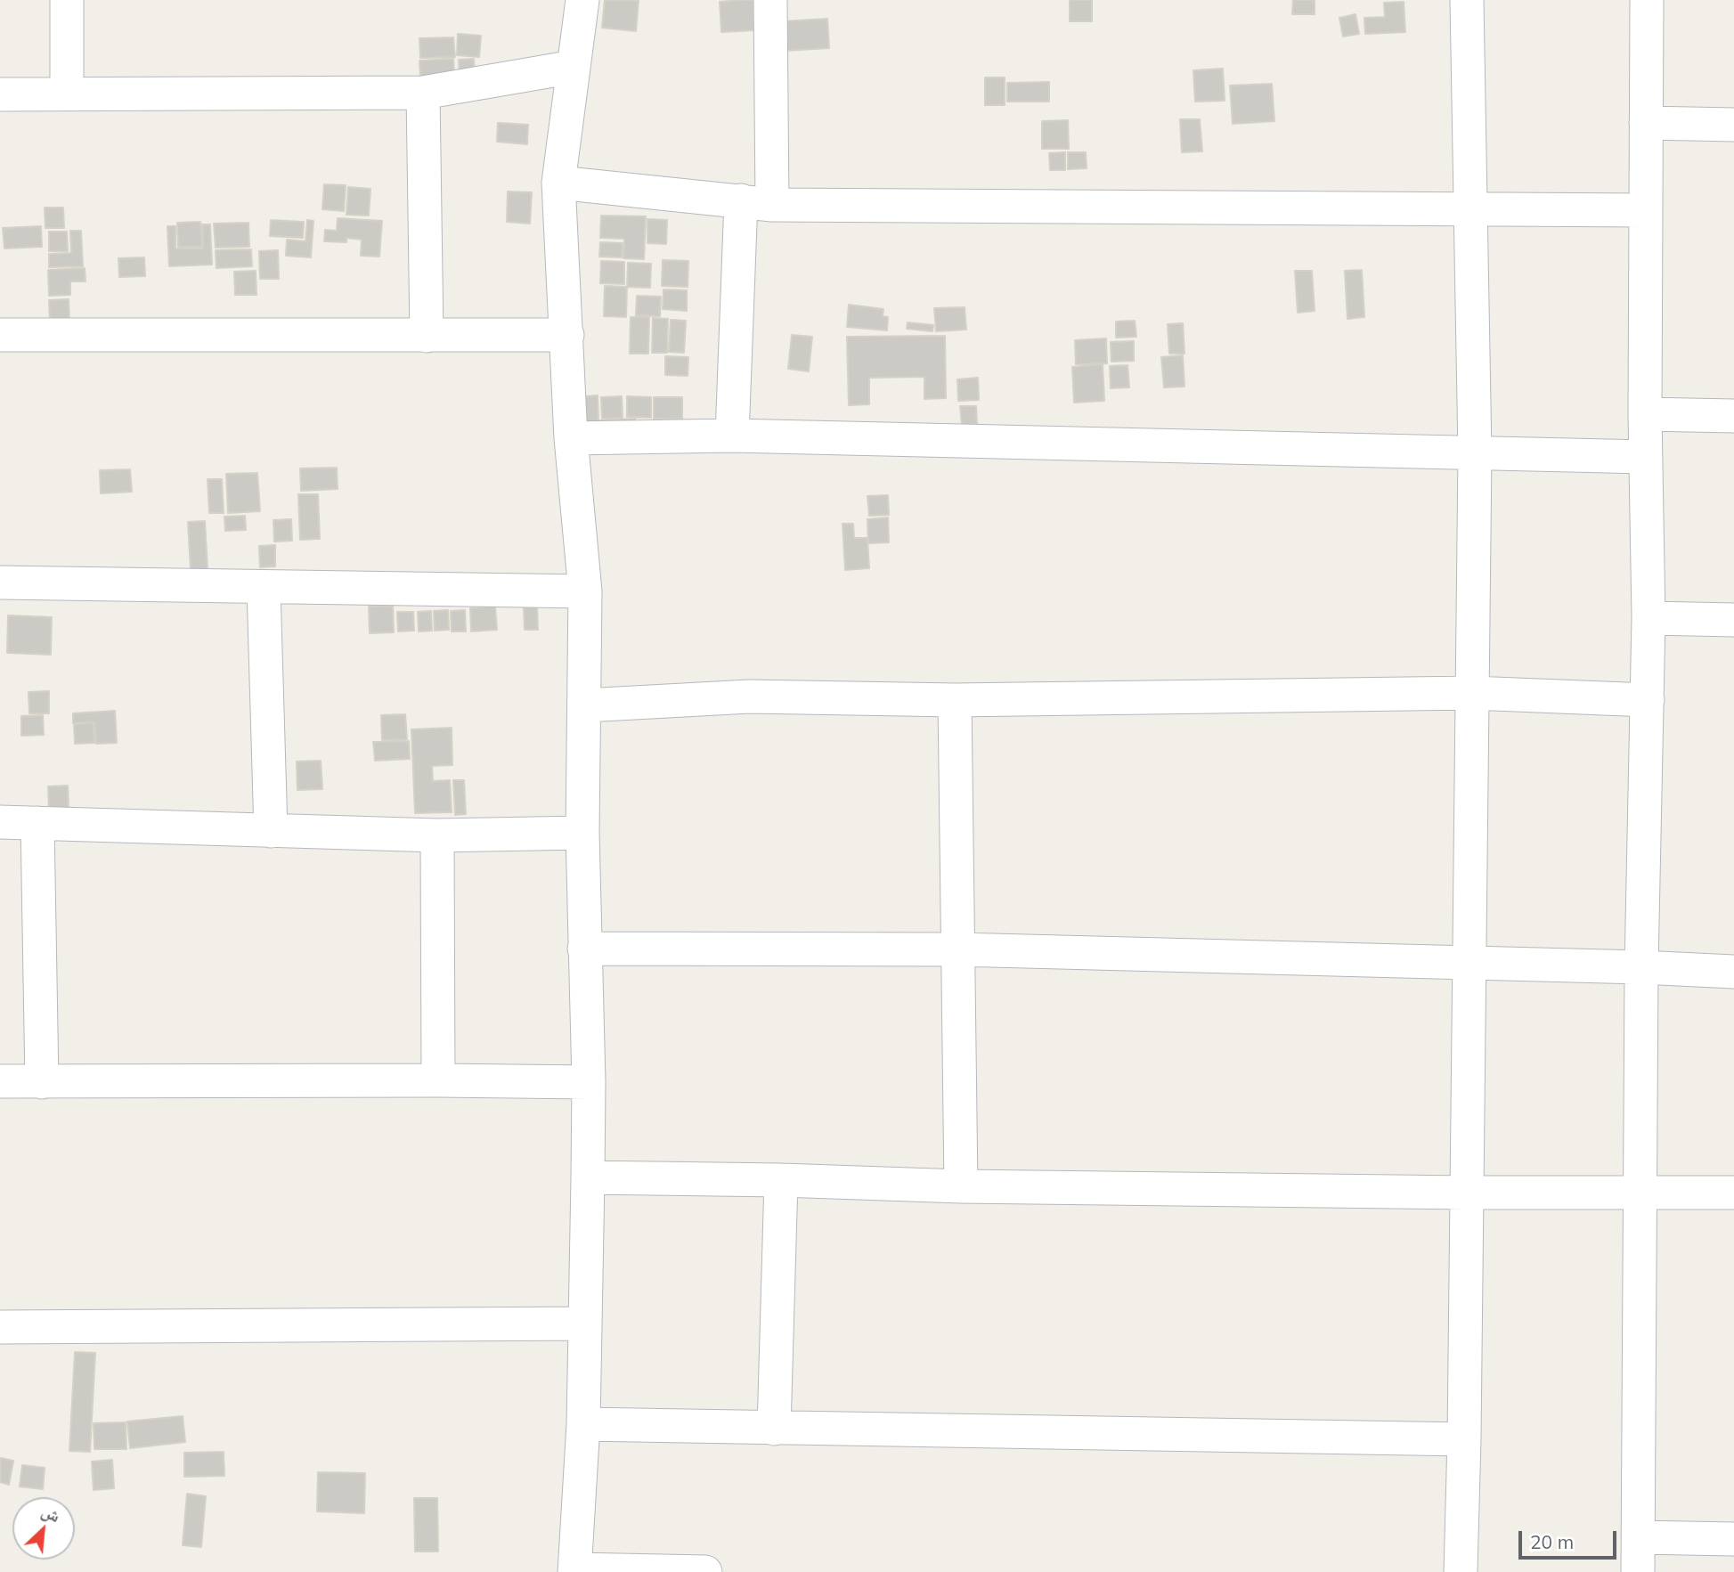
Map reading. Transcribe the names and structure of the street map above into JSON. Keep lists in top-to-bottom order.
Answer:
{
  "scale_bar": "20 m",
  "north": "top right"
}
